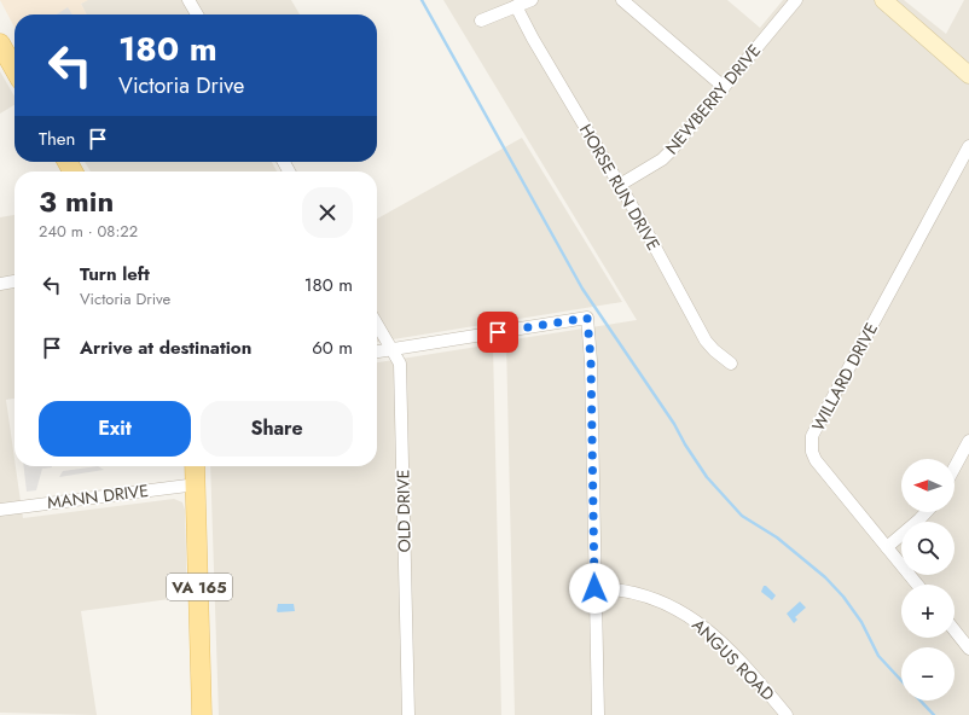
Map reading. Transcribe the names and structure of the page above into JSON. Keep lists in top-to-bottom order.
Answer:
{
  "streets": {
    "main road": ["VA 165"],
    "street": [
      "NEWBERRY DRIVE",
      "HORSE RUN DRIVE",
      "WILLARD DRIVE",
      "MANN DRIVE",
      "OLD DRIVE",
      "ANGUS ROAD"
    ]
  },
  "crossings": [
    ["NEWBERRY DRIVE", "HORSE RUN DRIVE"],
    ["MANN DRIVE", "VA 165"]
  ],
  "north": "left",
  "page": {
    "turn": ["180 m", "Victoria Drive"],
    "then": "Then",
    "heading": ["3 min", "240 m · 08:22"],
    "list": [
      {
        "name": "Turn left",
        "note": "Victoria Drive",
        "value": "180 m"
      },
      {
        "name": "Arrive at destination",
        "value": "60 m"
      }
    ],
    "buttons": ["Exit", "Share"],
    "map_buttons": ["+", "−"]
  }
}
